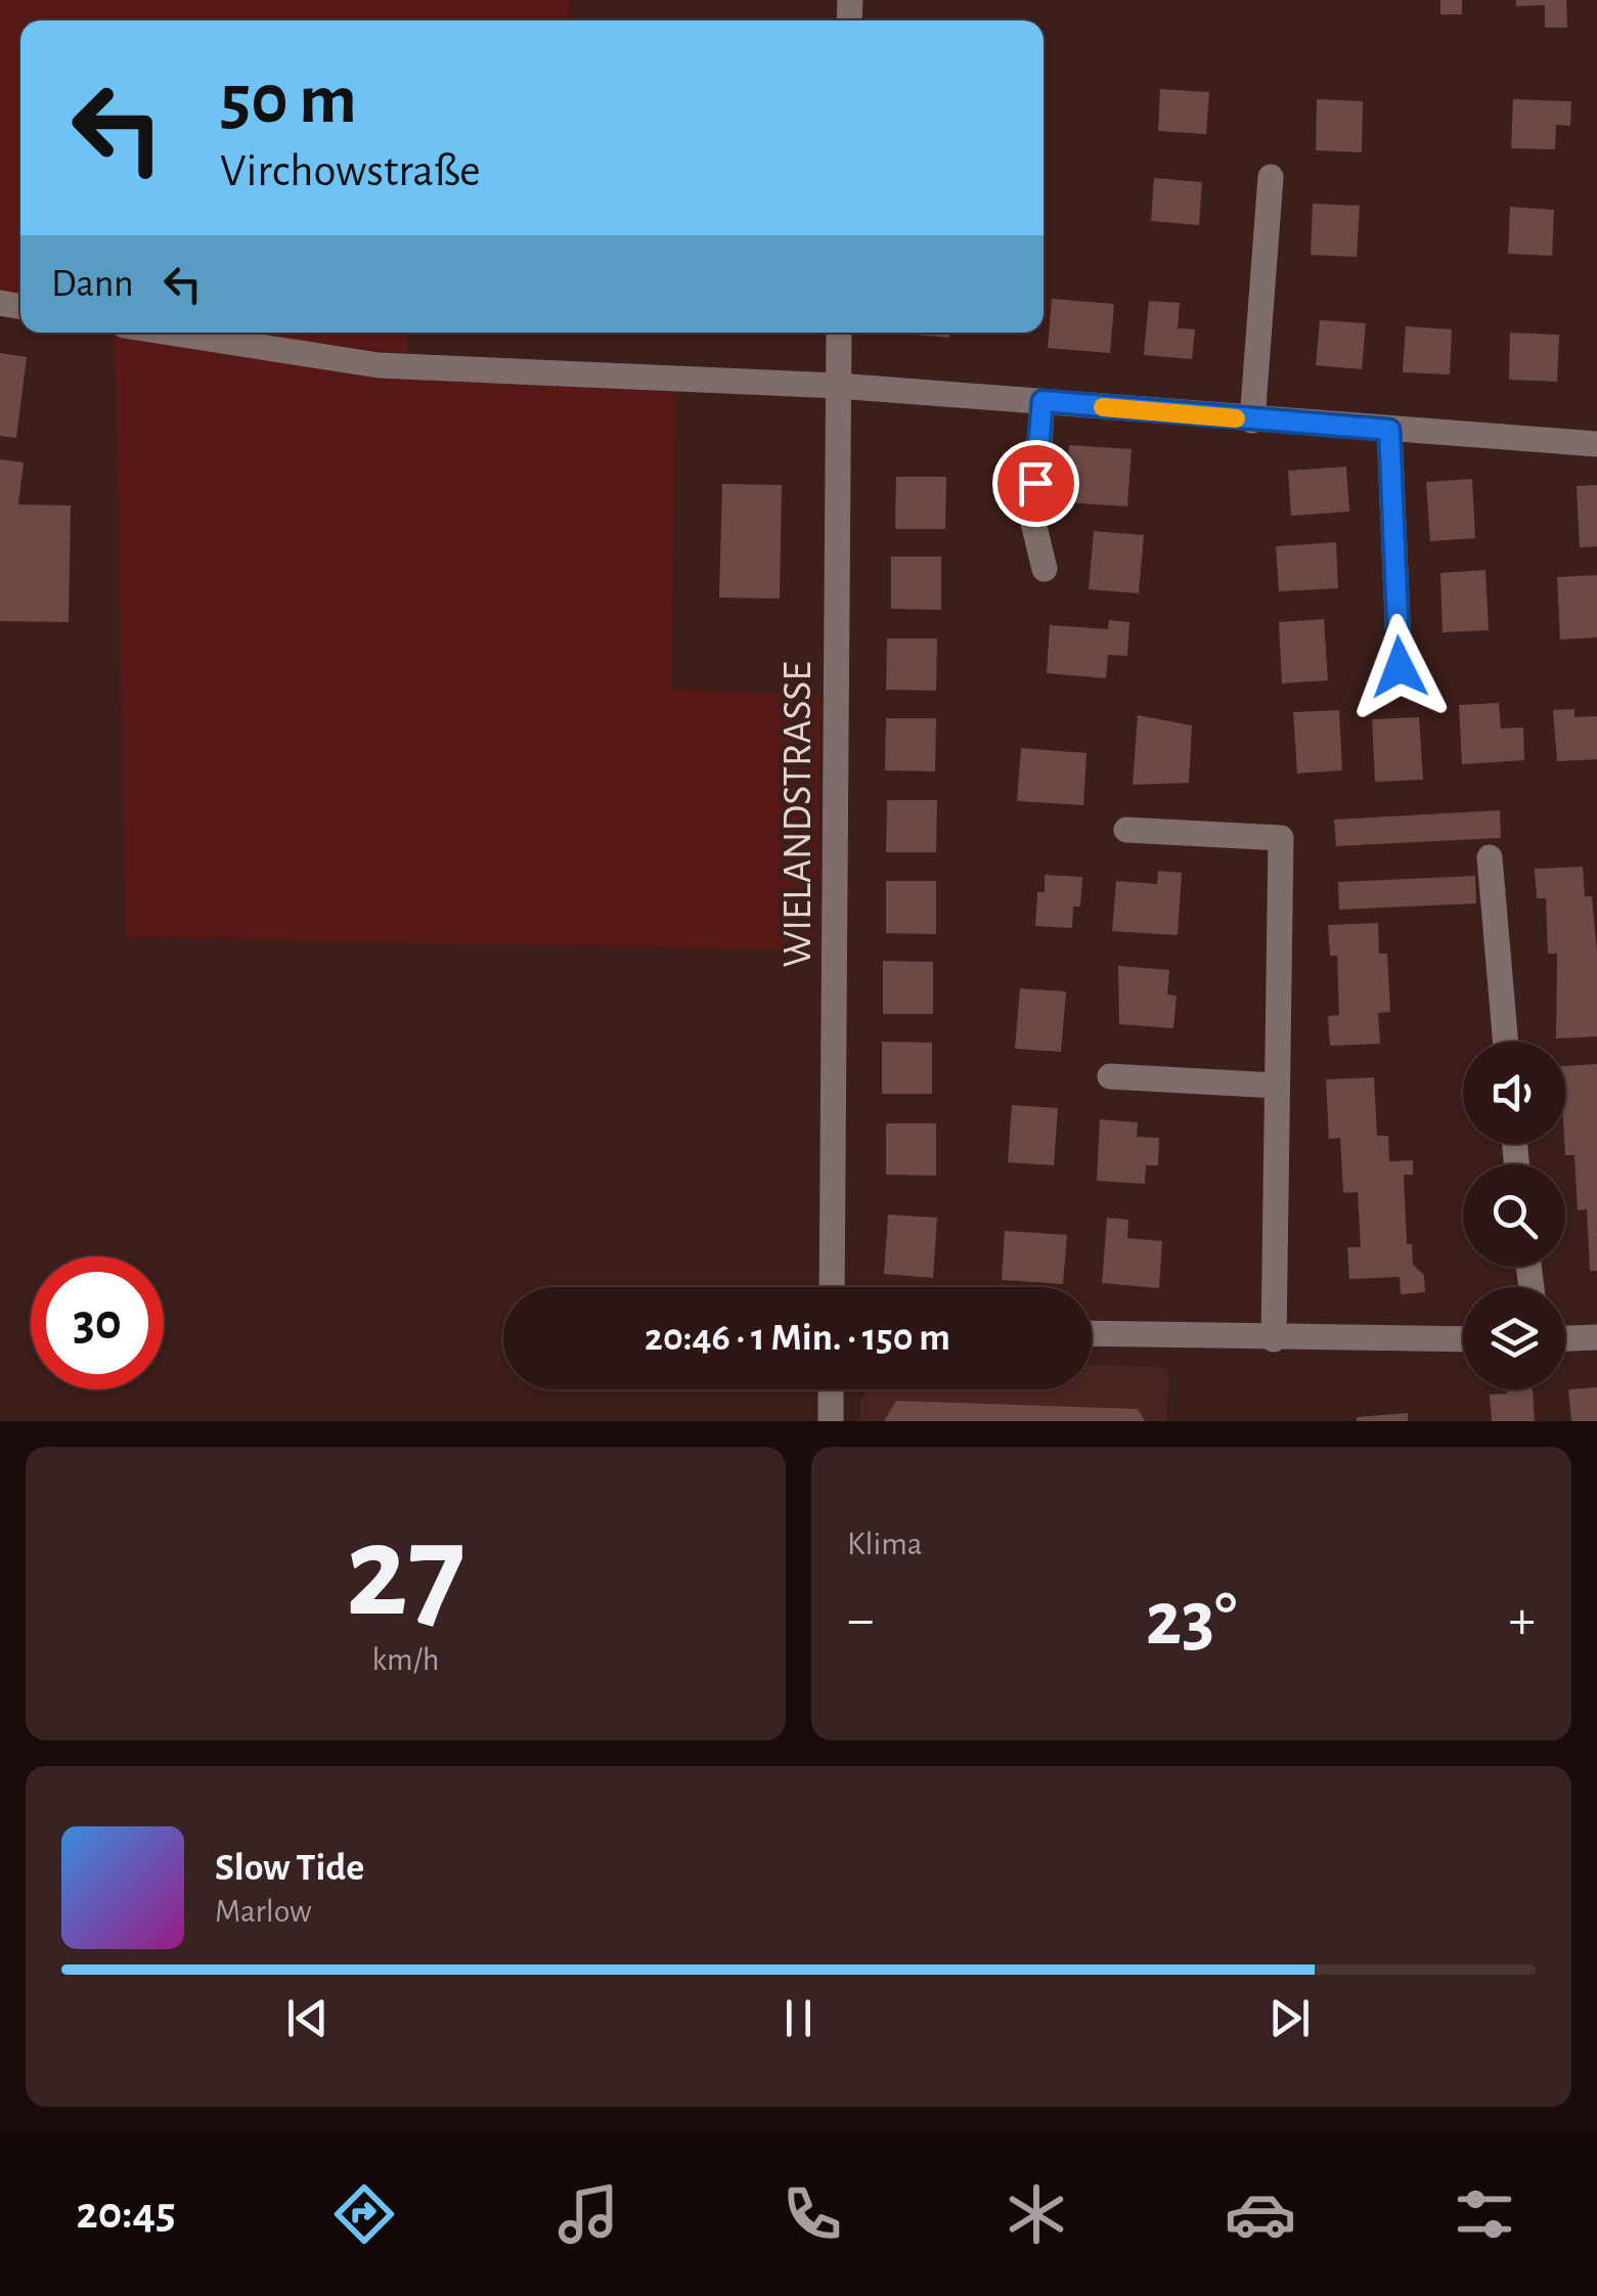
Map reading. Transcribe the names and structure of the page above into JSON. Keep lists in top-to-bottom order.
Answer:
{
  "streets": {
    "street": ["WIELANDSTRASSE"]
  },
  "page": {
    "turn": ["50 m", "Virchowstraße"],
    "then": "Dann",
    "limit": "30",
    "trip": "20:46 · 1 Min. · 150 m",
    "tile": [
      ["27", "km/h"],
      "Klima"
    ],
    "heat": ["−", "23°", "+"],
    "song": ["Slow Tide", "Marlow"],
    "tabs": "20:45"
  }
}
